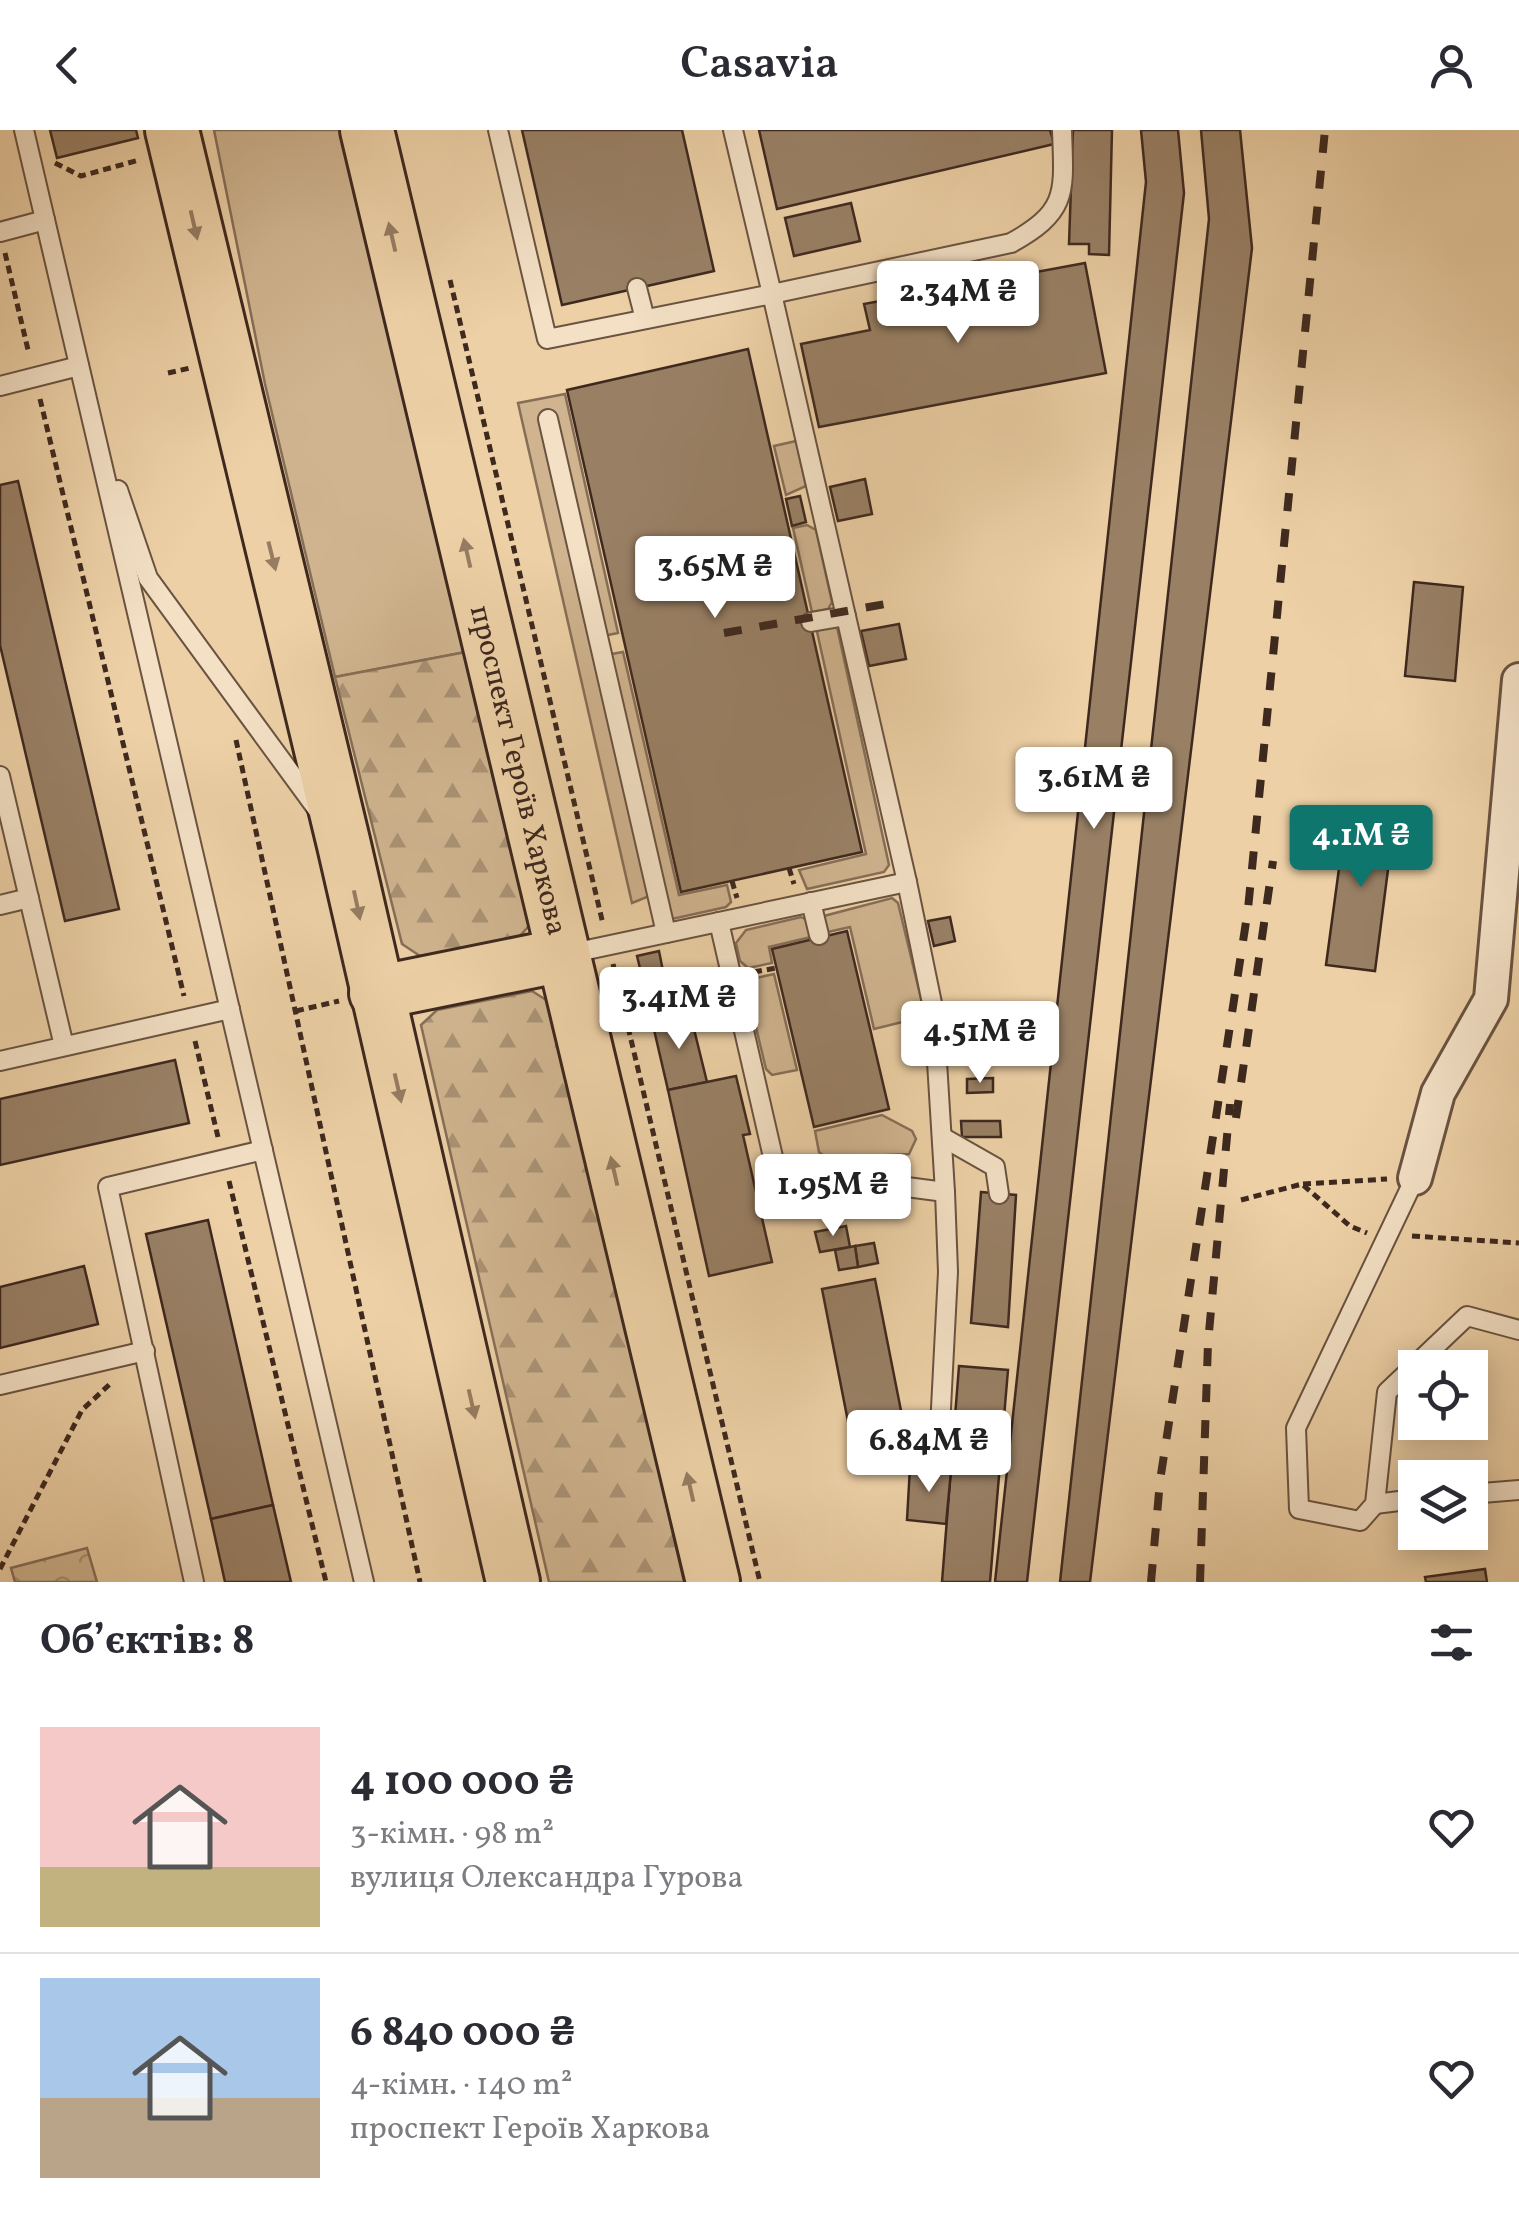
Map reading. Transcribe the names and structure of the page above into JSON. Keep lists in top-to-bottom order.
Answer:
{
  "streets": {
    "main road": ["проспект Героїв Харкова"]
  },
  "page": {
    "header": "Casavia",
    "price": [
      "2.34M ₴",
      "3.65M ₴",
      "3.61M ₴",
      "4.1M ₴",
      "3.41M ₴",
      "4.51M ₴",
      "1.95M ₴",
      "6.84M ₴"
    ],
    "heading": "Об’єктів: 8",
    "list": [
      {
        "name": "4 100 000 ₴",
        "note": "3-кімн. · 98 m² · вулиця Олександра Гурова"
      },
      {
        "name": "6 840 000 ₴",
        "note": "4-кімн. · 140 m² · проспект Героїв Харкова"
      }
    ]
  }
}
